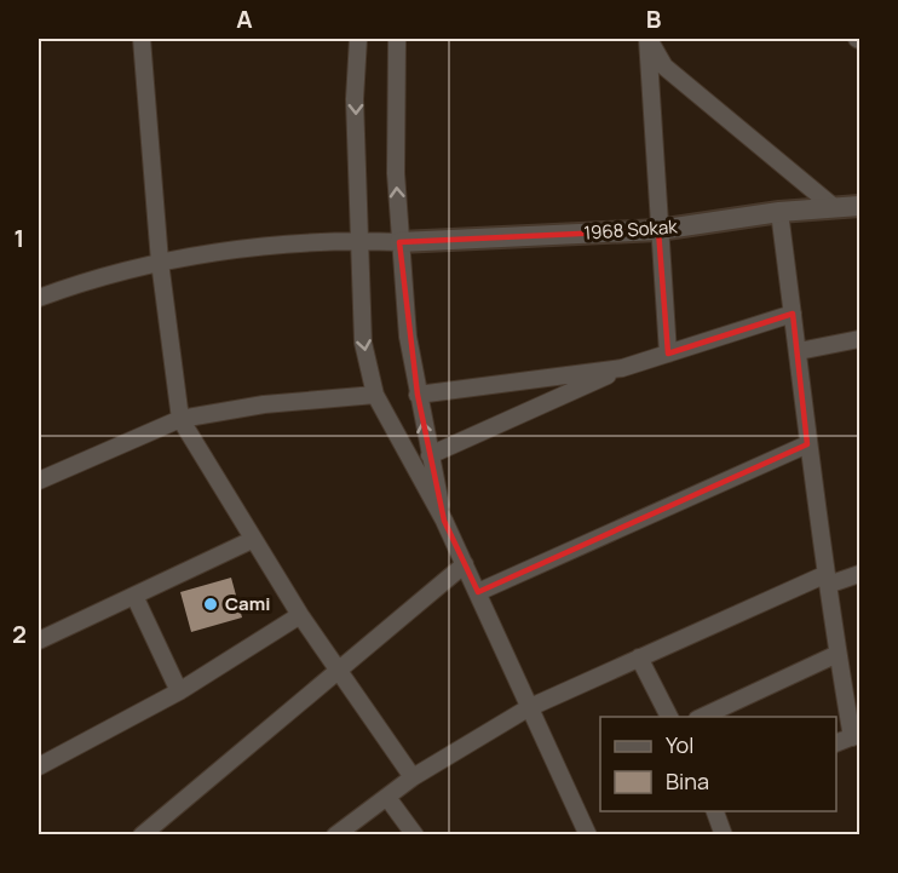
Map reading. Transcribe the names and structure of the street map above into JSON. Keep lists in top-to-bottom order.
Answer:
{
  "streets": {
    "street": ["1968 Sokak"]
  },
  "places": ["Cami"],
  "legend": ["Yol", "Bina"],
  "grid": {
    "columns": ["A", "B"],
    "rows": ["1", "2"]
  }
}
